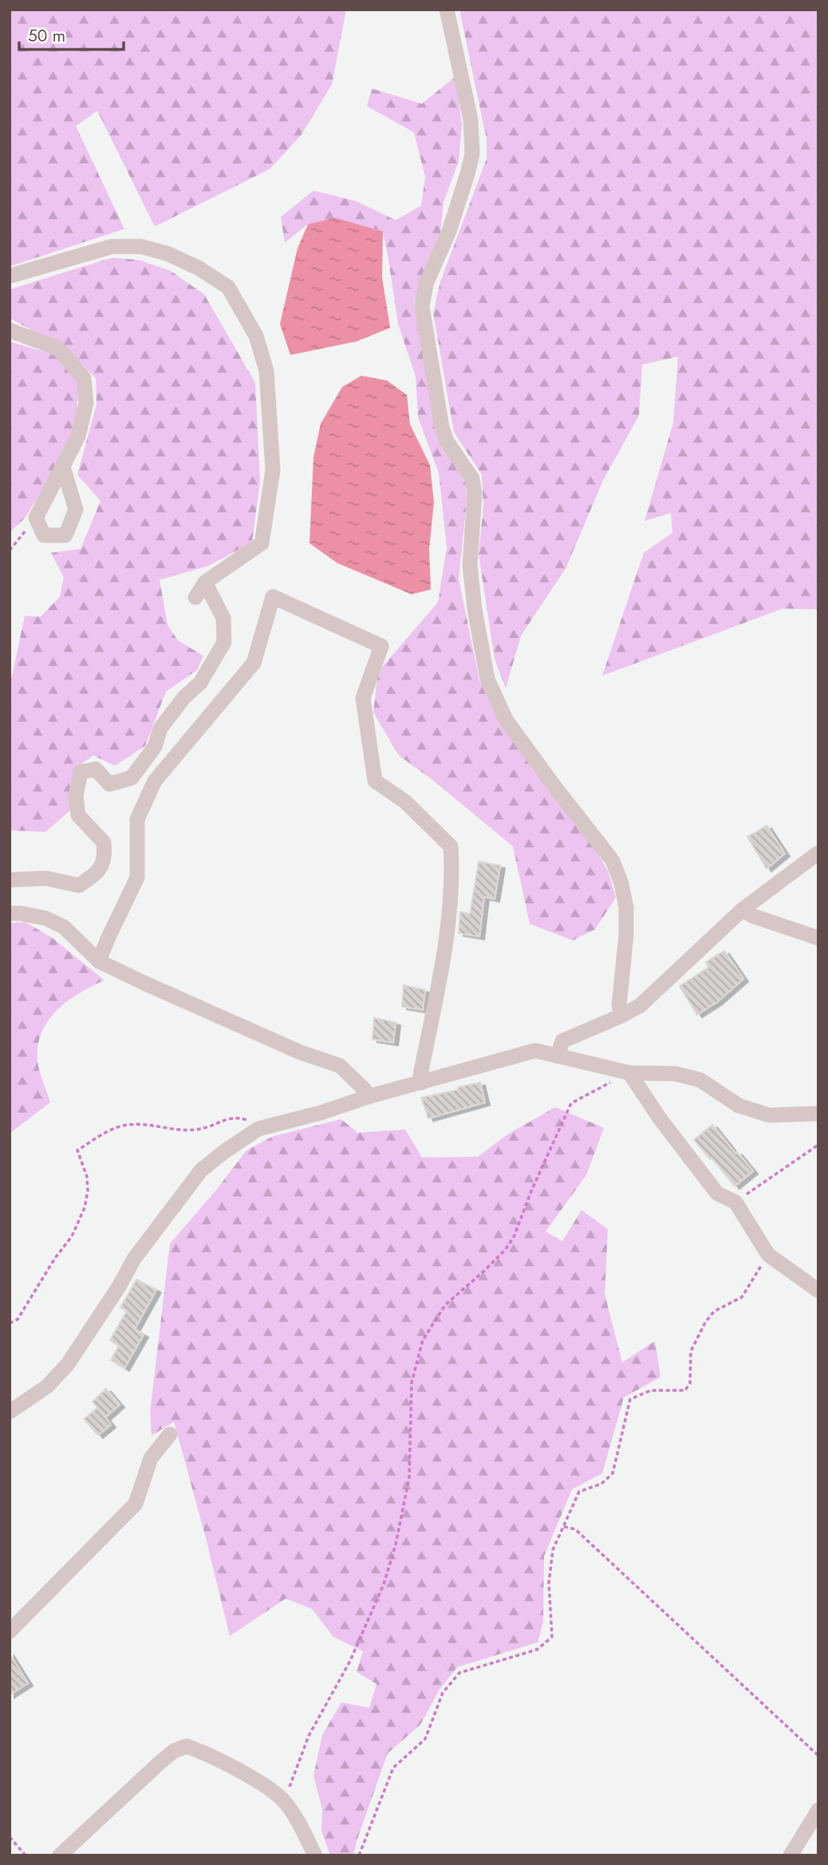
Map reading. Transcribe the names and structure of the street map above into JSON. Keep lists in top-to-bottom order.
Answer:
{
  "scale_bar": "50 m"
}
